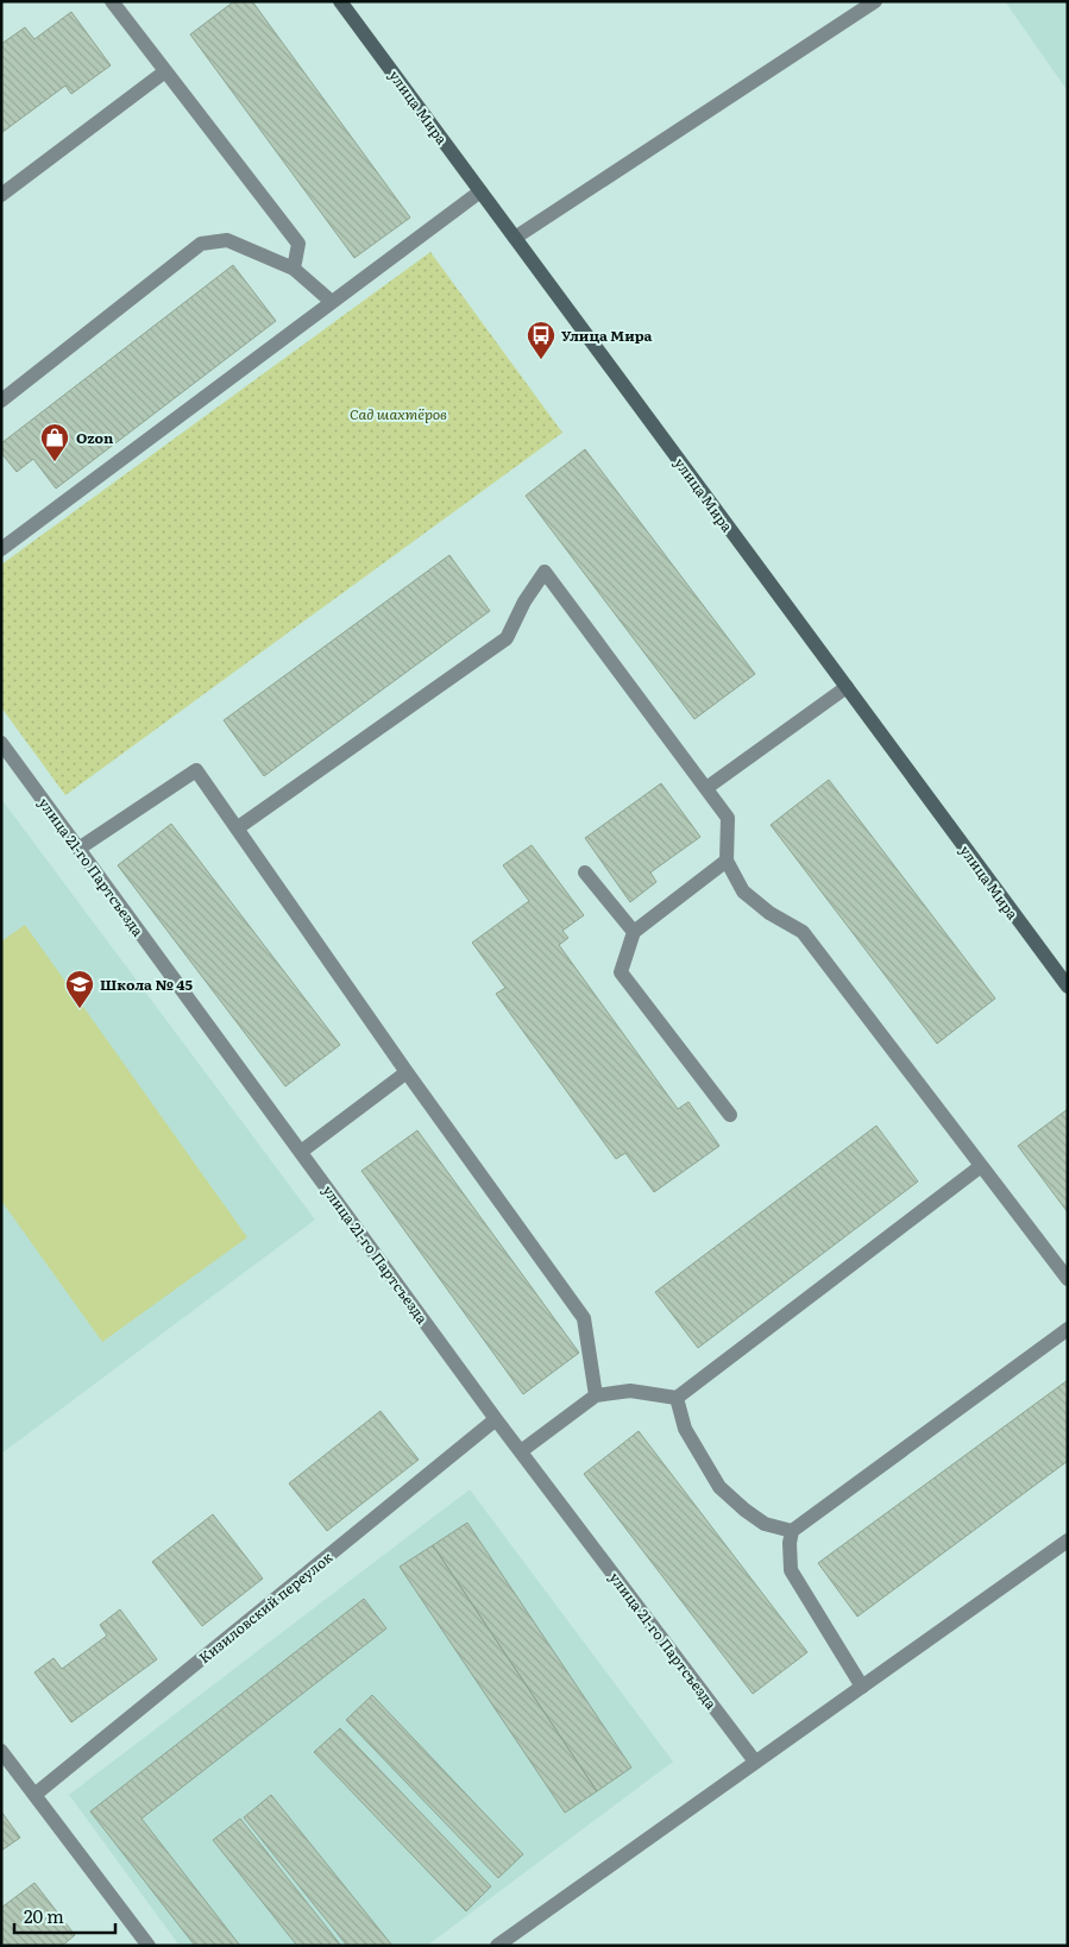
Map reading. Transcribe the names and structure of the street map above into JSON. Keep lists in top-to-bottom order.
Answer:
{
  "streets": {
    "street": ["улица Мира", "улица 21-го Партсъезда", "Кизиловский переулок"]
  },
  "crossings": [
    ["улица 21-го Партсъезда", "Кизиловский переулок"]
  ],
  "parks": ["Сад шахтёров"],
  "places": {
    "bus stop": ["Улица Мира"],
    "shop": ["Ozon"],
    "school or university": ["Школа № 45"]
  },
  "scale_bar": "20 m"
}
